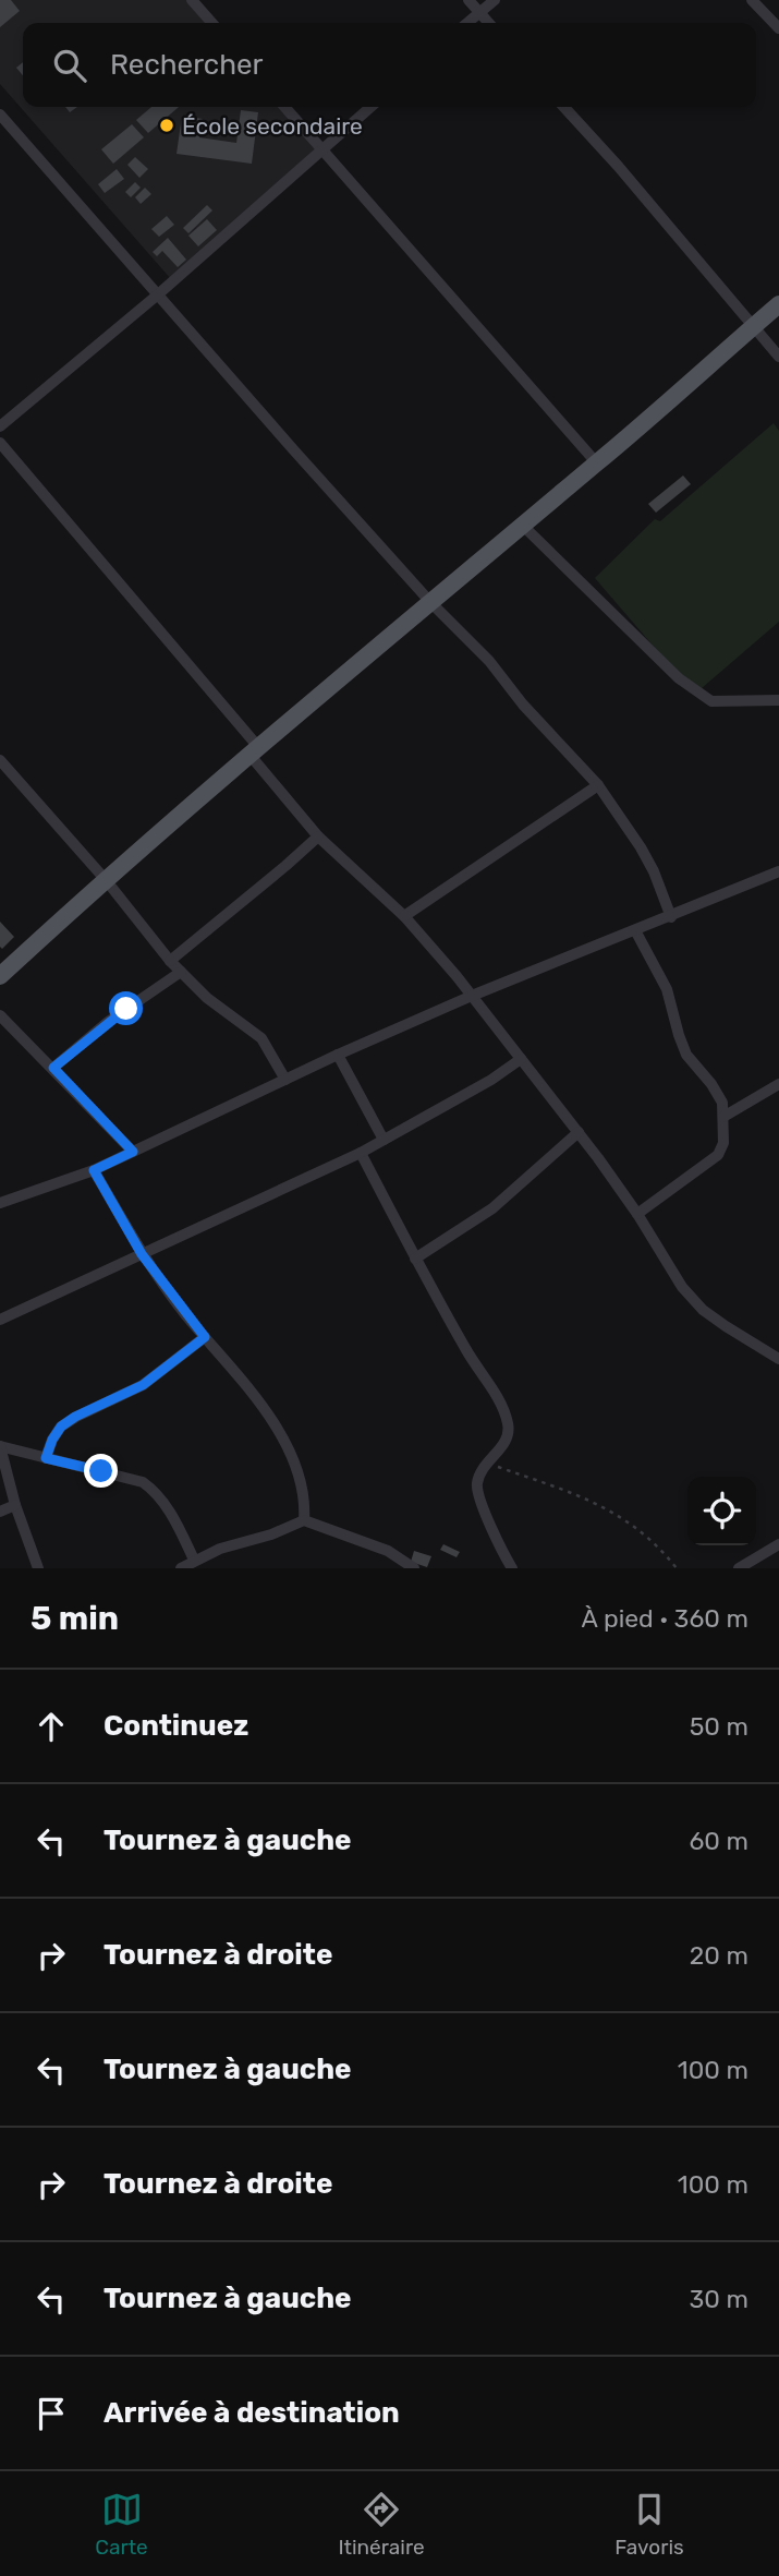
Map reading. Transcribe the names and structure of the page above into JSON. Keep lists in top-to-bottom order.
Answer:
{
  "places": ["École secondaire"],
  "page": {
    "search": "Rechercher",
    "heading": ["5 min", "À pied · 360 m"],
    "list": [
      ["Continuez", "50 m"],
      ["Tournez à gauche", "60 m"],
      ["Tournez à droite", "20 m"],
      ["Tournez à gauche", "100 m"],
      ["Tournez à droite", "100 m"],
      ["Tournez à gauche", "30 m"],
      "Arrivée à destination"
    ],
    "nav": ["Carte", "Itinéraire", "Favoris"]
  }
}
